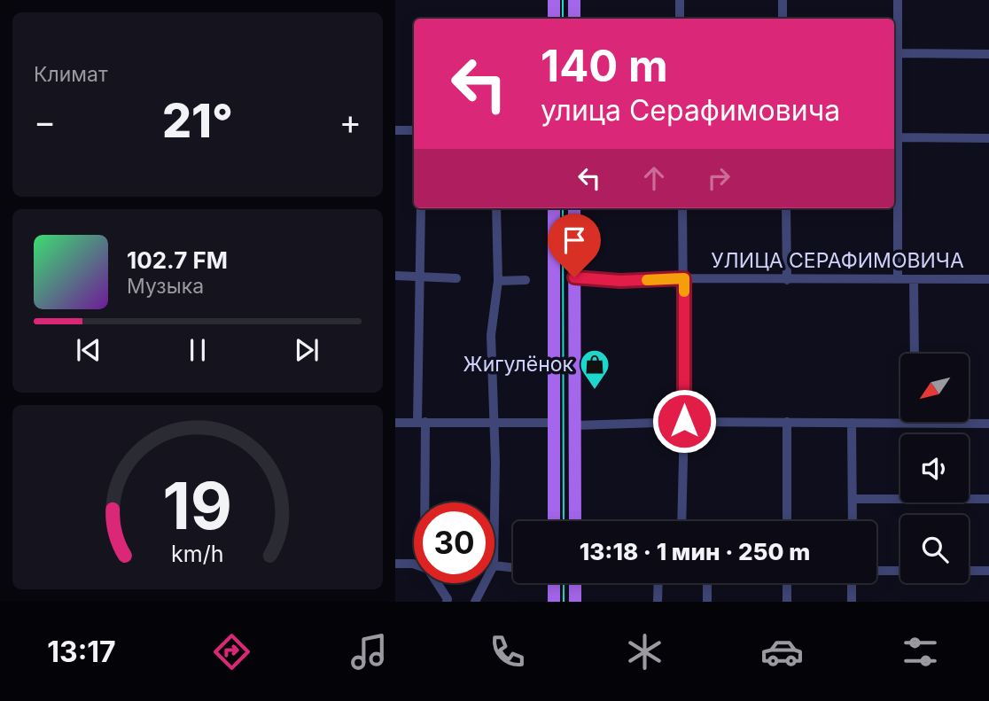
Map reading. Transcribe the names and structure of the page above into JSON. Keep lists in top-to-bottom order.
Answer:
{
  "streets": {
    "street": ["УЛИЦА СЕРАФИМОВИЧА"]
  },
  "places": {
    "shop": ["Жигулёнок"]
  },
  "north": "bottom left",
  "page": {
    "tile": "Климат",
    "turn": ["140 m", "улица Серафимовича"],
    "heat": ["−", "21°", "+"],
    "song": ["102.7 FM", "Музыка"],
    "limit": "30",
    "trip": "13:18 · 1 мин · 250 m",
    "tabs": "13:17",
    "gauge": ["19", "km/h"]
  }
}
